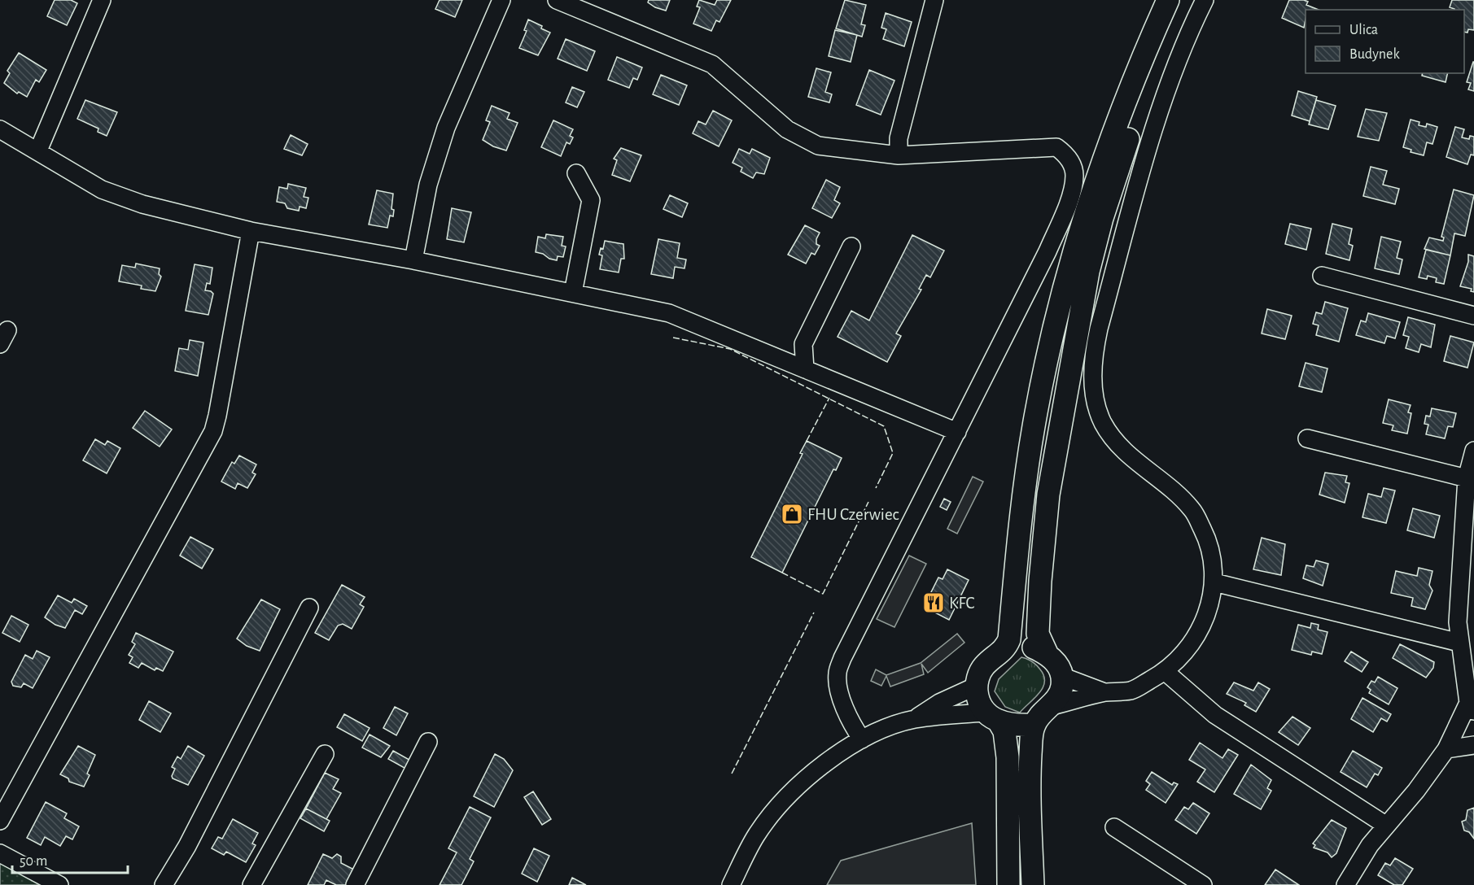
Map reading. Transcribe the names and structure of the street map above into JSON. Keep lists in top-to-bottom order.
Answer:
{
  "places": {
    "shop": ["FHU Czerwiec"],
    "restaurant": ["KFC"]
  },
  "legend": ["Ulica", "Budynek"],
  "scale_bar": "50 m"
}
